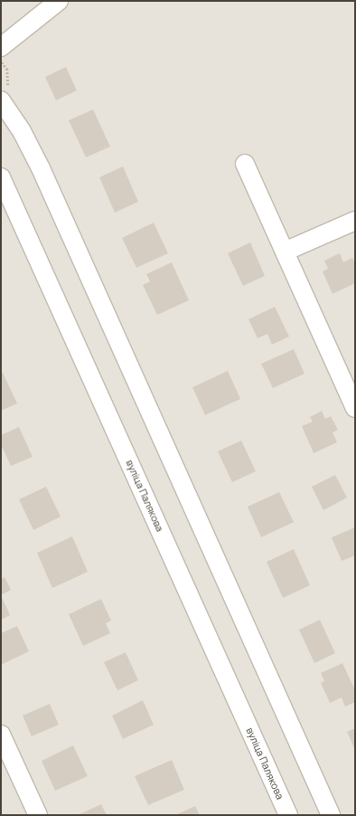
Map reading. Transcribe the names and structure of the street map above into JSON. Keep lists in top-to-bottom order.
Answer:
{
  "streets": {
    "street": ["вуліца Палякова"]
  }
}
